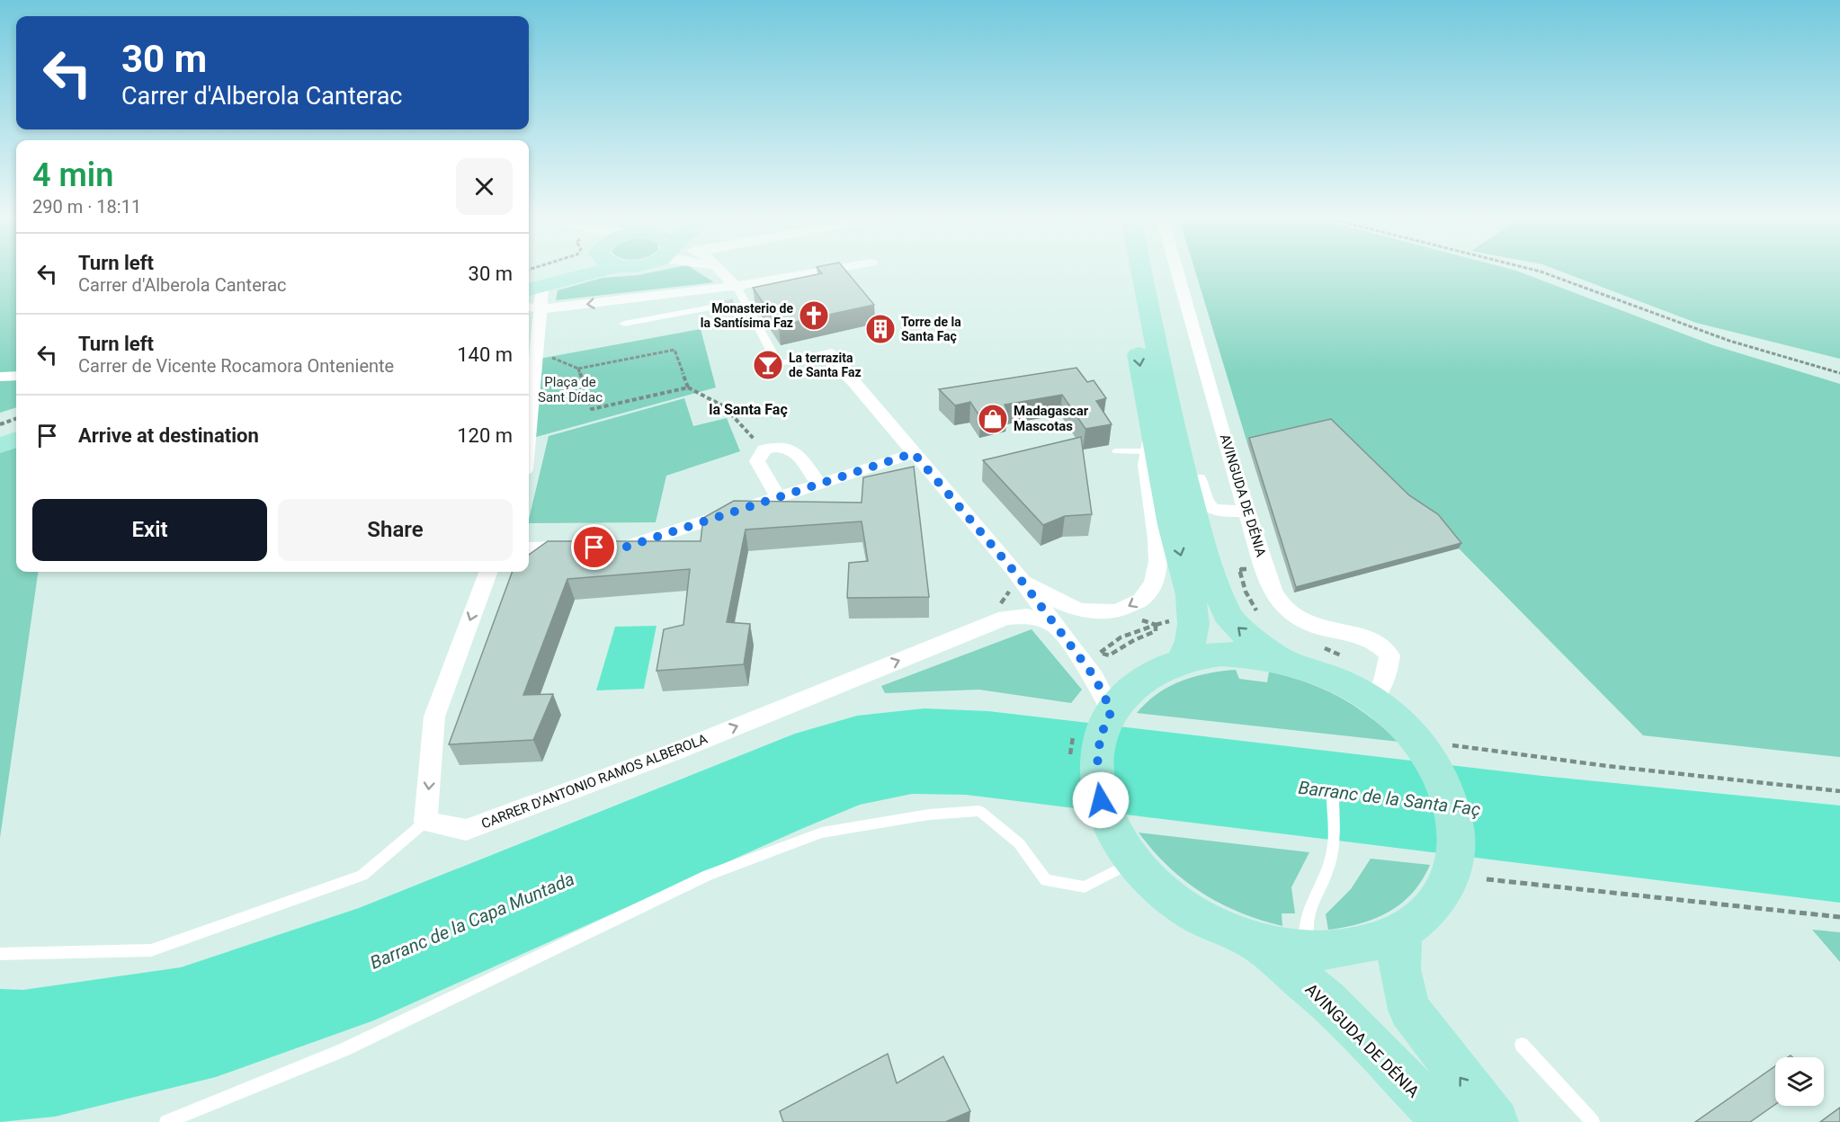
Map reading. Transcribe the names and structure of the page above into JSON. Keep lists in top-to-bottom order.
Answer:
{
  "streets": {
    "main road": ["AVINGUDA DE DÉNIA"],
    "street": ["CARRER D'ANTONIO RAMOS ALBEROLA"]
  },
  "one_way": ["CARRER D'ANTONIO RAMOS ALBEROLA"],
  "districts": ["la Santa Faç"],
  "water": ["Barranc de la Santa Faç", "Barranc de la Capa Muntada"],
  "parks": ["Plaça de Sant Dídac"],
  "places": {
    "church": ["Monasterio de la Santísima Faz"],
    "building": ["Torre de la Santa Faç"],
    "bar": ["La terrazita de Santa Faz"],
    "shop": ["Madagascar Mascotas"]
  },
  "page": {
    "turn": ["30 m", "Carrer d'Alberola Canterac"],
    "heading": ["4 min", "290 m · 18:11"],
    "list": [
      {
        "name": "Turn left",
        "note": "Carrer d'Alberola Canterac",
        "value": "30 m"
      },
      {
        "name": "Turn left",
        "note": "Carrer de Vicente Rocamora Onteniente",
        "value": "140 m"
      },
      {
        "name": "Arrive at destination",
        "value": "120 m"
      }
    ],
    "buttons": ["Exit", "Share"]
  }
}
